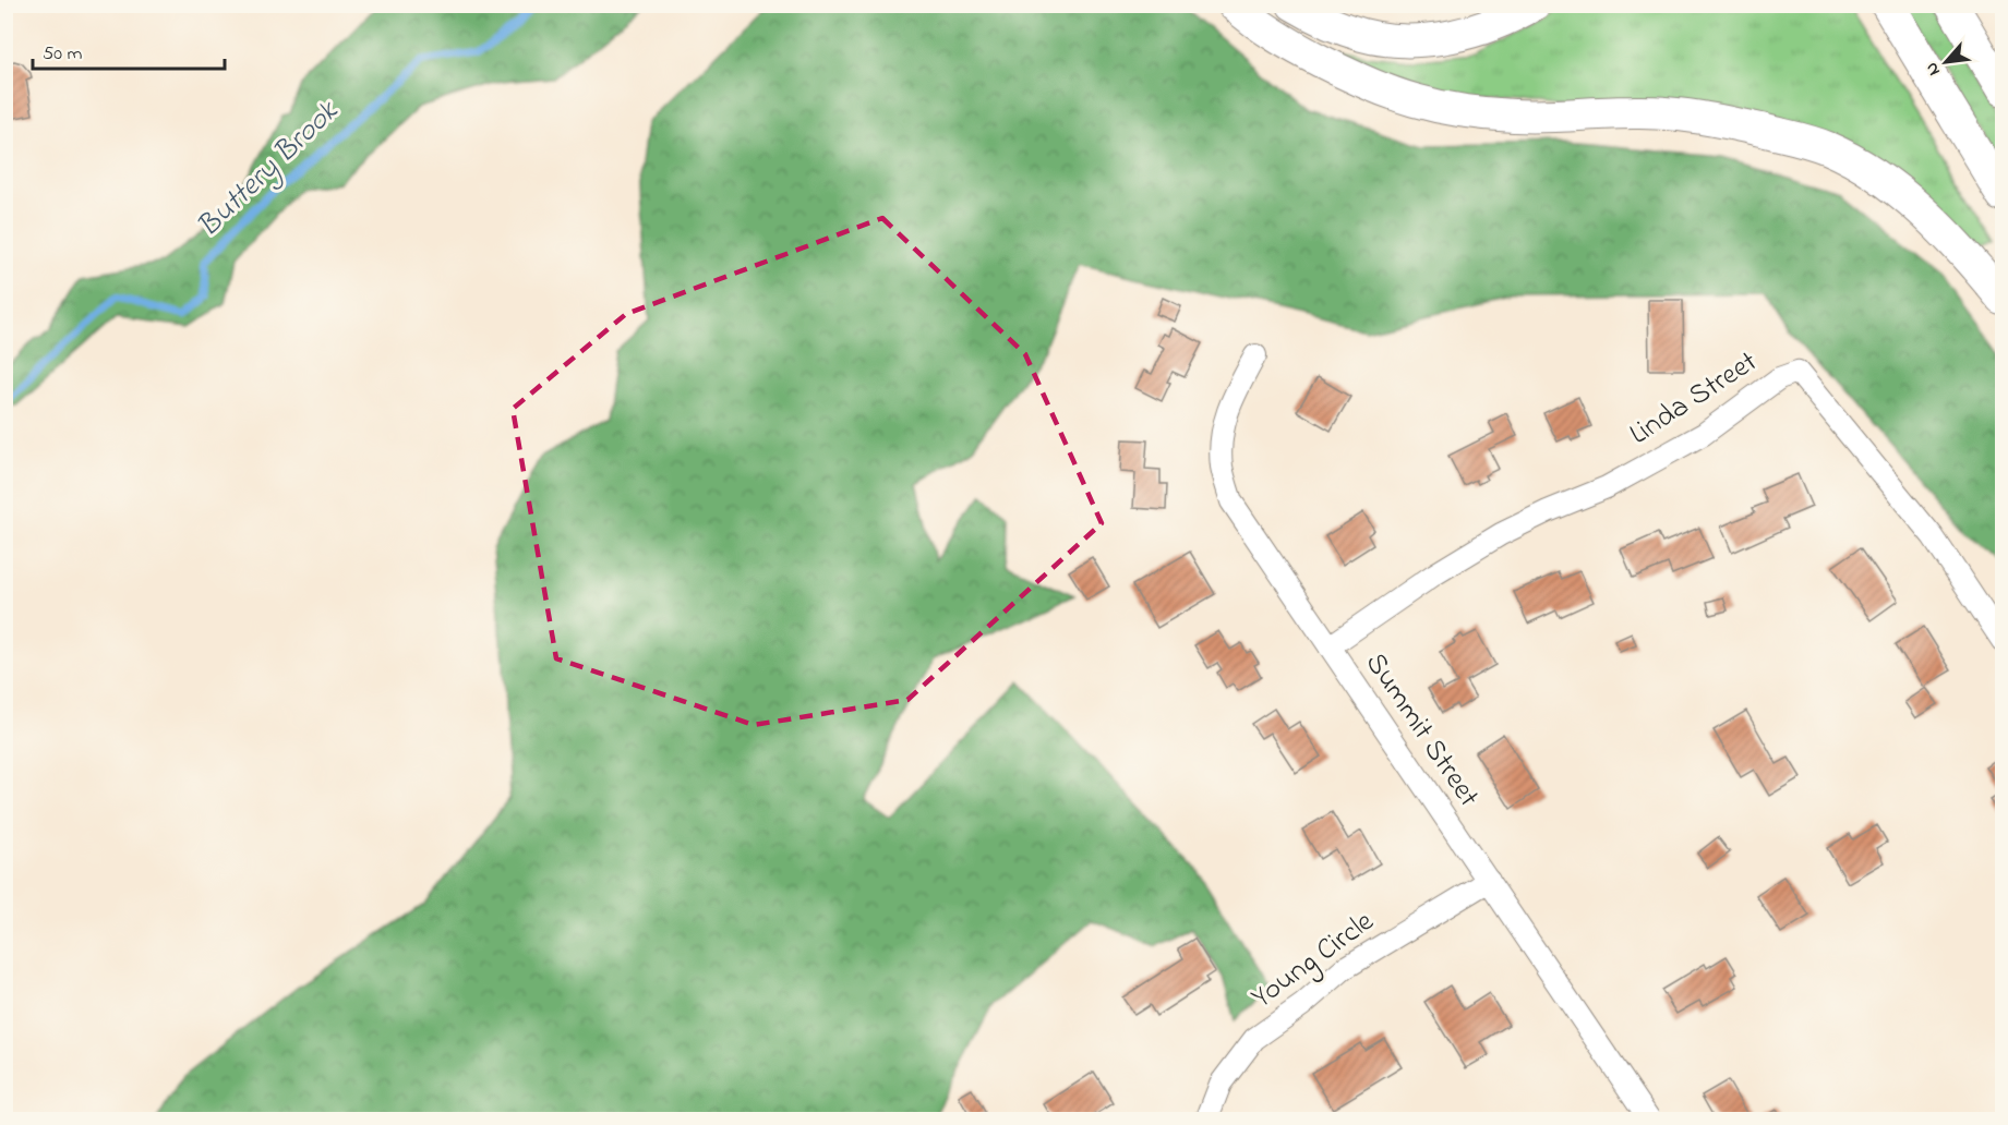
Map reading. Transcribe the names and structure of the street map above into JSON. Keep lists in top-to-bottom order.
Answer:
{
  "streets": {
    "street": ["Linda Street", "Summit Street", "Young Circle"]
  },
  "crossings": [
    ["Linda Street", "Summit Street"],
    ["Summit Street", "Young Circle"]
  ],
  "water": ["Buttery Brook"],
  "scale_bar": "50 m",
  "north": "bottom left"
}
